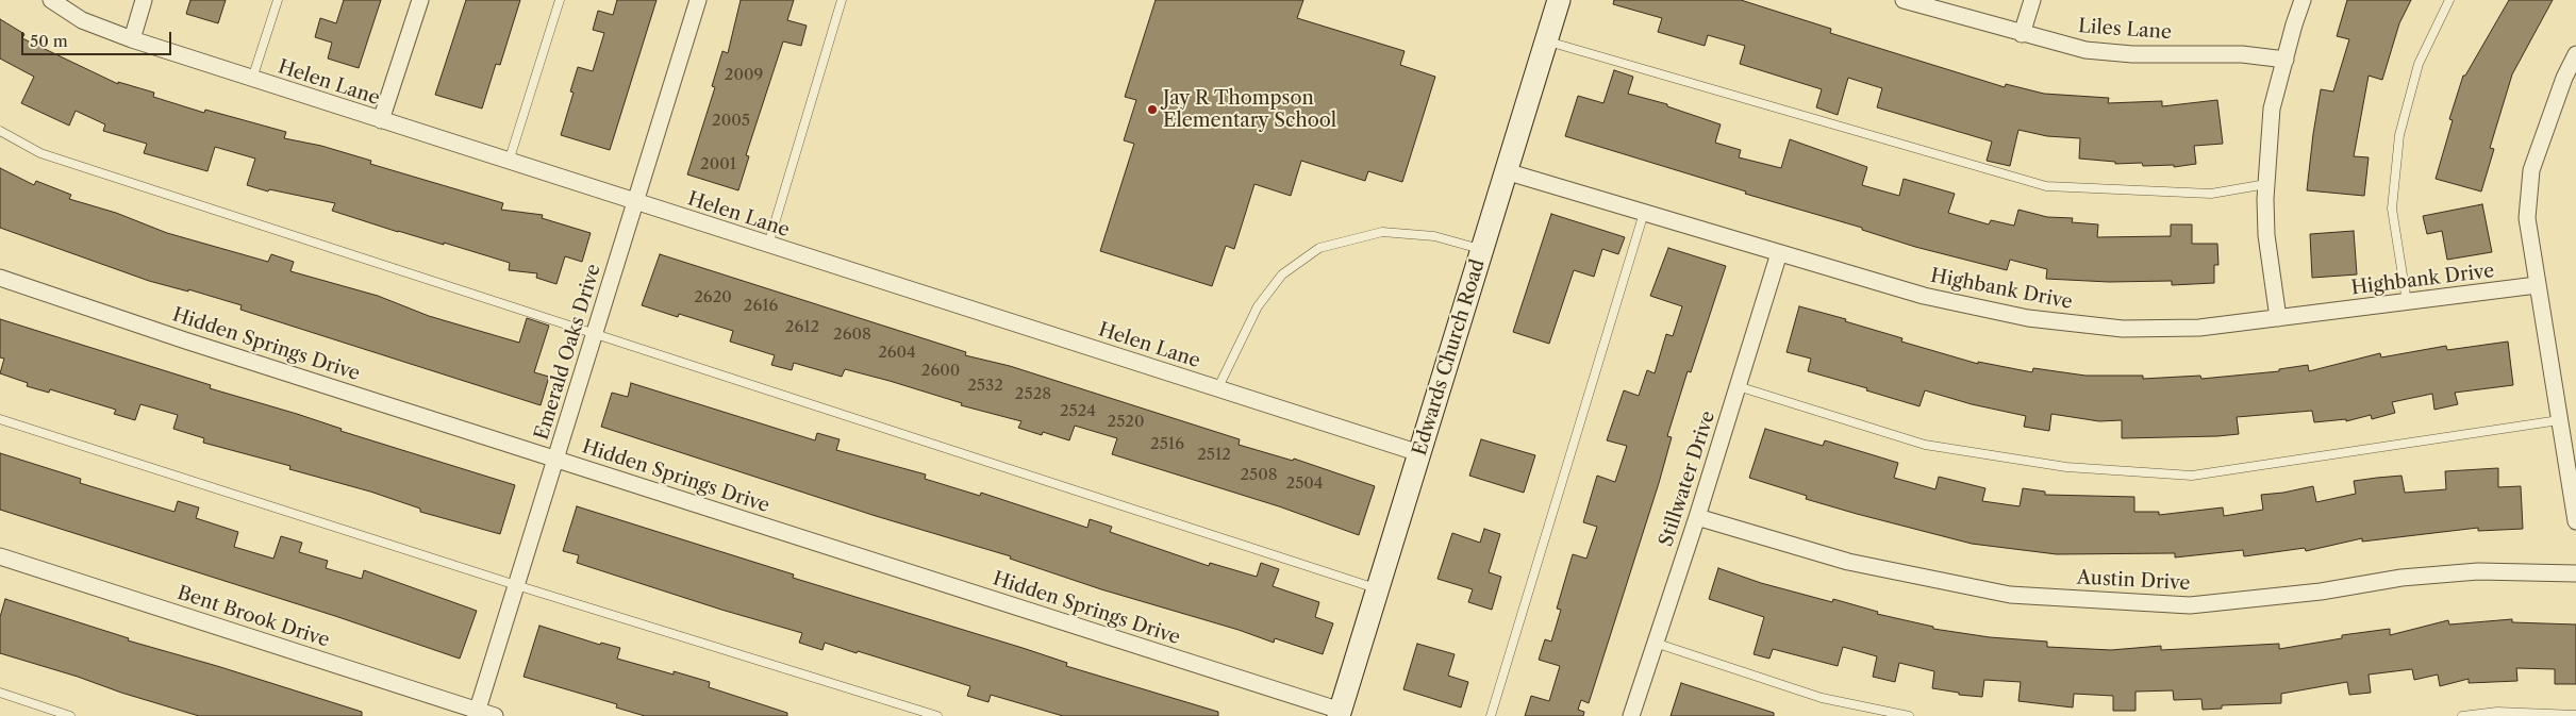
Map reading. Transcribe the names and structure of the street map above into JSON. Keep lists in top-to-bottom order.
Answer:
{
  "streets": {
    "street": [
      "Liles Lane",
      "Helen Lane",
      "Highbank Drive",
      "Hidden Springs Drive",
      "Emerald Oaks Drive",
      "Edwards Church Road",
      "Stillwater Drive",
      "Austin Drive",
      "Bent Brook Drive"
    ]
  },
  "crossings": [
    ["Helen Lane", "Emerald Oaks Drive"],
    ["Helen Lane", "Edwards Church Road"],
    ["Highbank Drive", "Edwards Church Road"],
    ["Highbank Drive", "Stillwater Drive"],
    ["Hidden Springs Drive", "Emerald Oaks Drive"],
    ["Hidden Springs Drive", "Edwards Church Road"],
    ["Emerald Oaks Drive", "Bent Brook Drive"],
    ["Stillwater Drive", "Austin Drive"]
  ],
  "places": ["Jay R Thompson Elementary School"],
  "house_numbers": [
    "2009",
    "2005",
    "2001",
    "2620",
    "2616",
    "2612",
    "2608",
    "2604",
    "2600",
    "2532",
    "2528",
    "2524",
    "2520",
    "2516",
    "2512",
    "2508",
    "2504"
  ],
  "scale_bar": "50 m"
}
